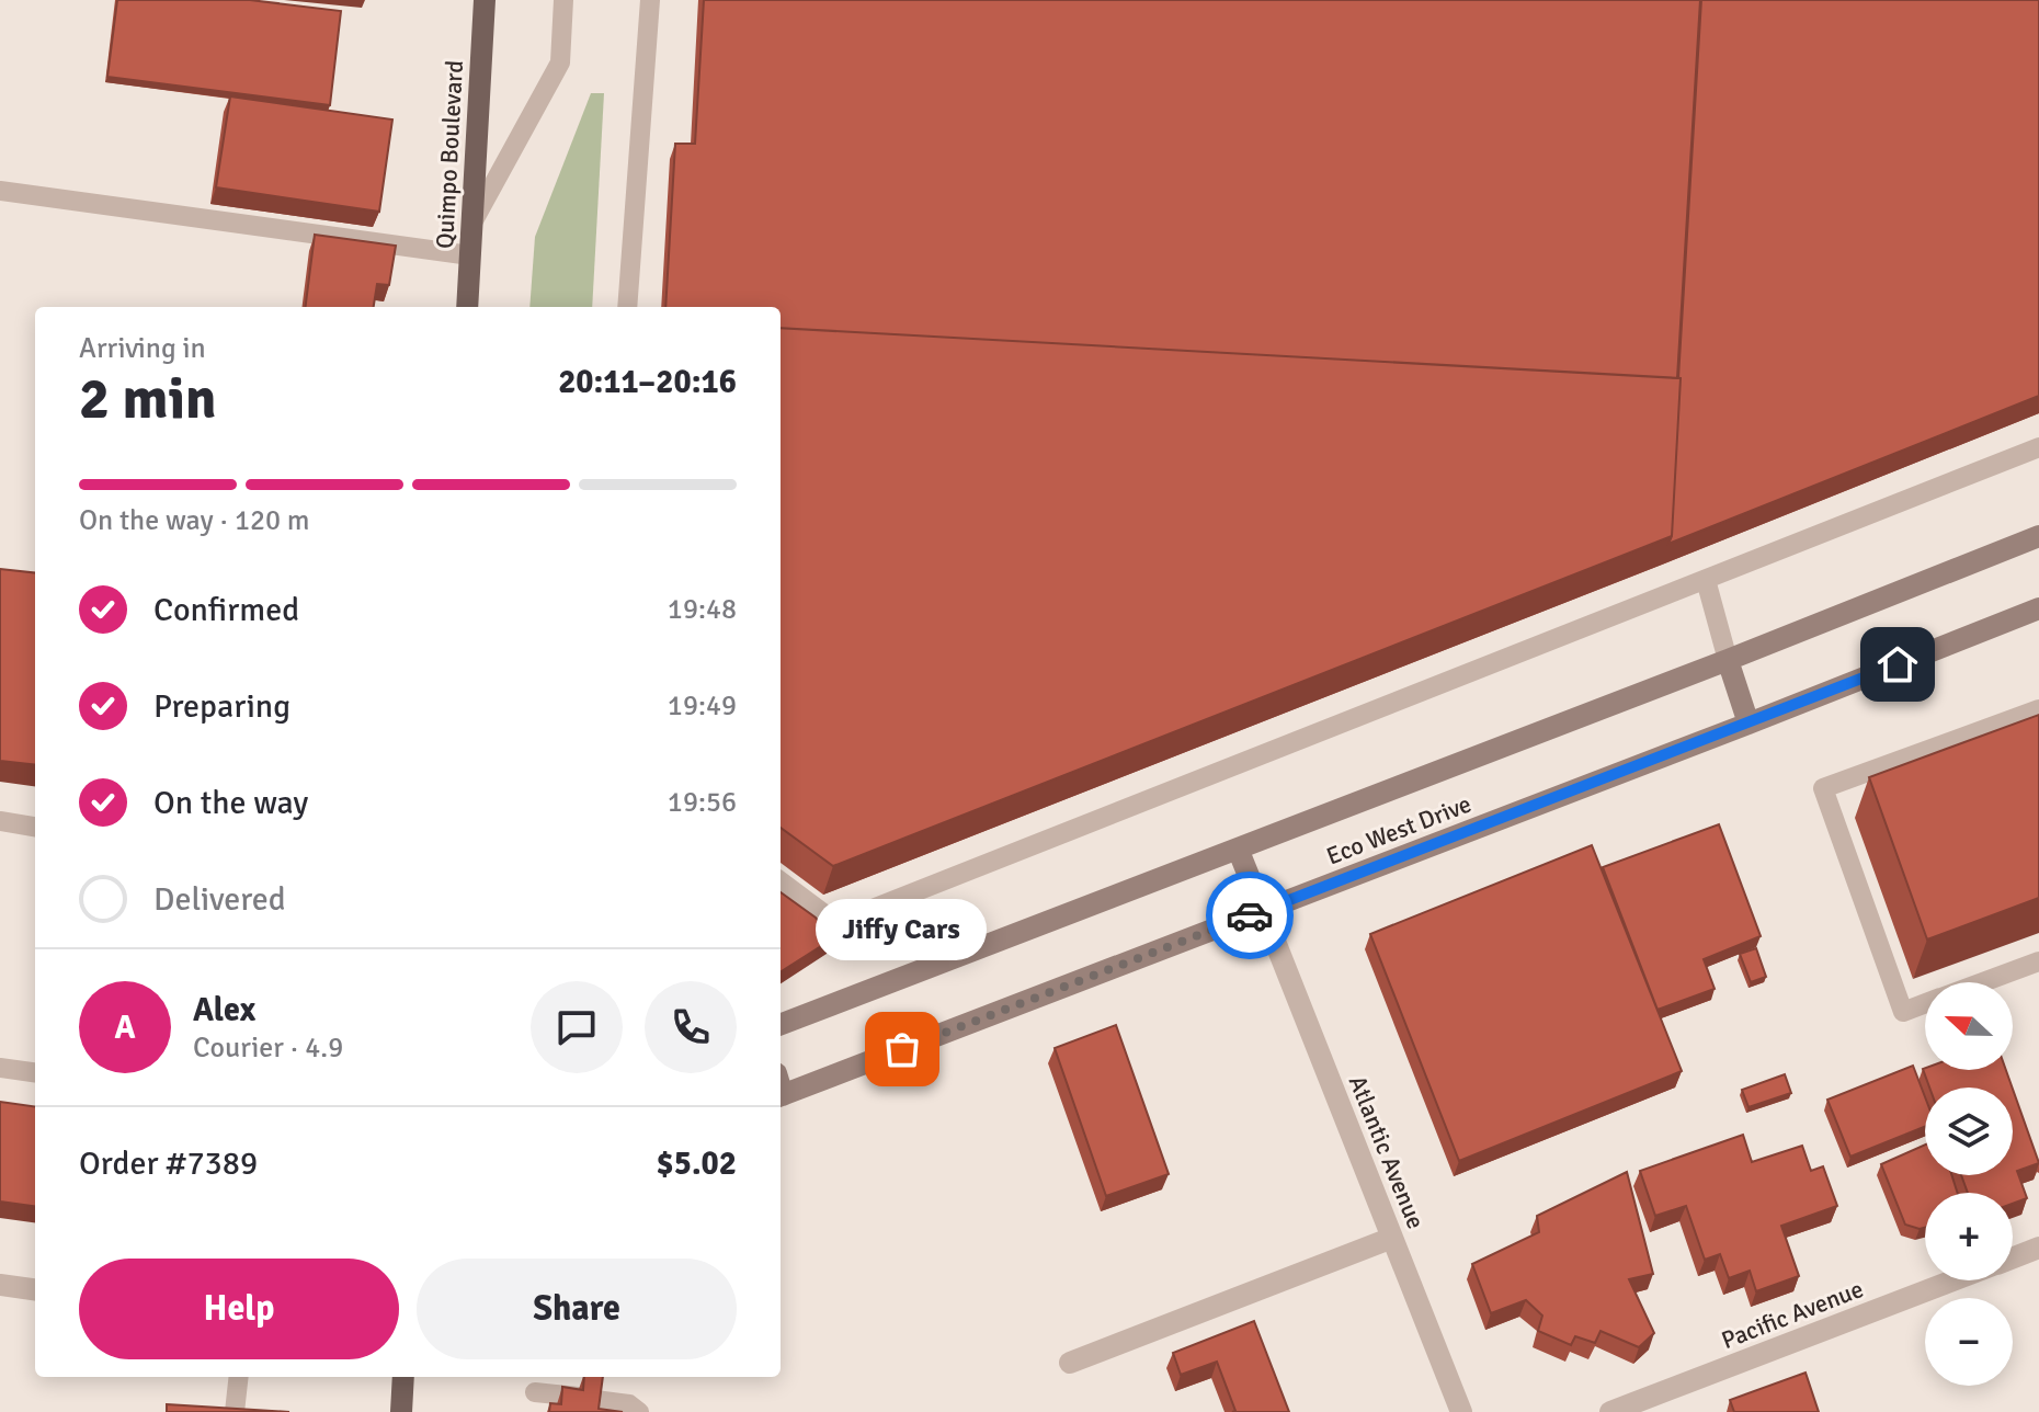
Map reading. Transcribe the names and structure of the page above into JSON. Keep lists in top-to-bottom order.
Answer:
{
  "streets": {
    "main road": ["Quimpo Boulevard"],
    "street": ["Eco West Drive", "Atlantic Avenue", "Pacific Avenue"]
  },
  "crossings": [
    ["Eco West Drive", "Atlantic Avenue"]
  ],
  "places": ["Jiffy Cars"],
  "north": "left",
  "page": {
    "heading": ["2 min", "Arriving in", "20:11–20:16"],
    "panel": [
      "Alex",
      "Courier · 4.9",
      "Order #7389",
      "$5.02"
    ],
    "bar": "On the way · 120 m",
    "list": [
      ["Confirmed", "19:48"],
      ["Preparing", "19:49"],
      ["On the way", "19:56"],
      "Delivered"
    ],
    "bubble": "Jiffy Cars",
    "round": "A",
    "map_buttons": ["+", "−"],
    "buttons": ["Help", "Share"]
  }
}
